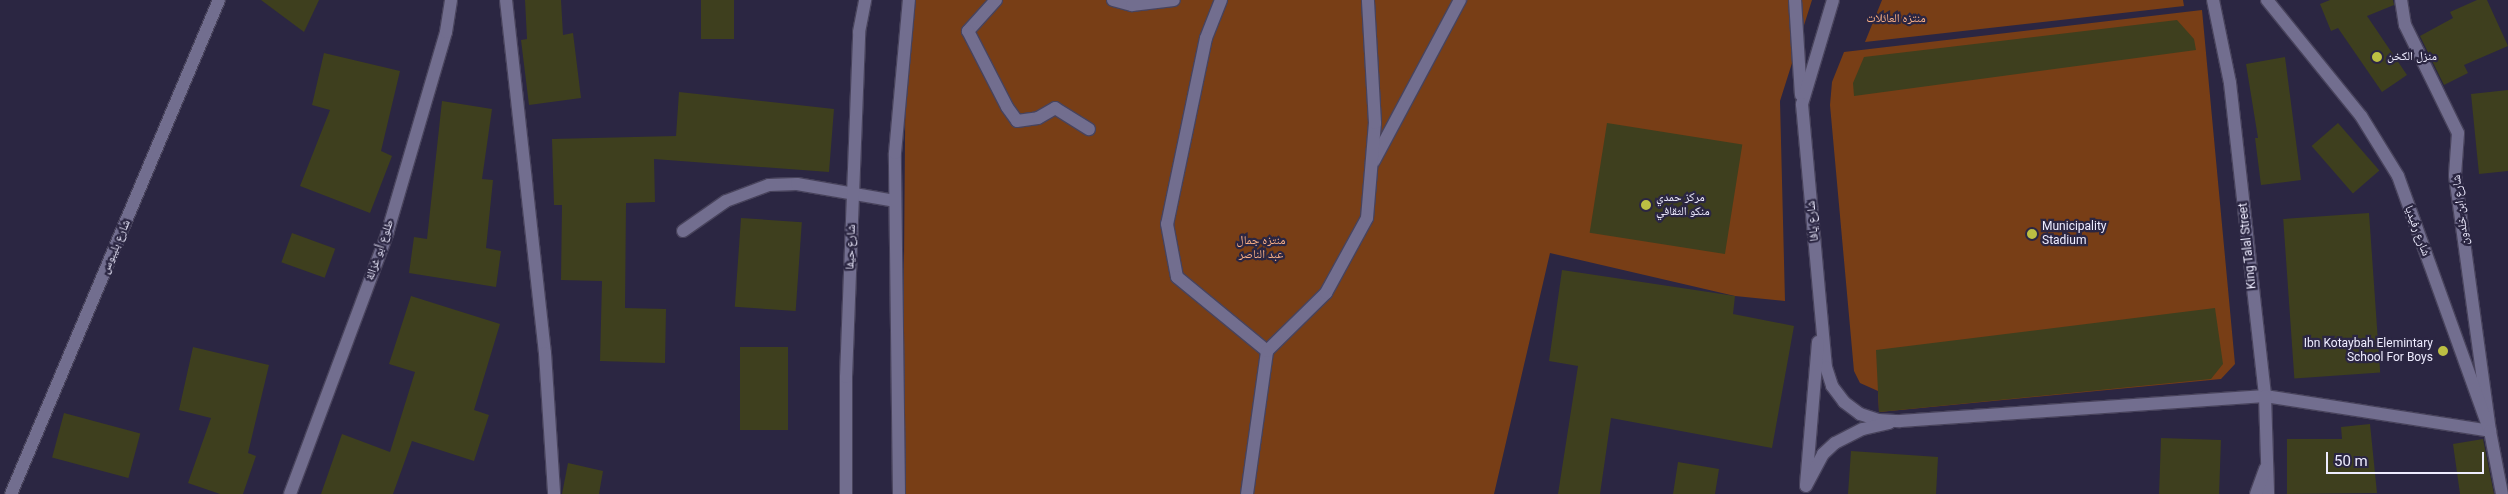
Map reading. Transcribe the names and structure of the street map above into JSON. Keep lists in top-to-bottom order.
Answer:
{
  "streets": {
    "street": [
      "شارع ابن خلدون",
      "شارع يافا",
      "شارع رفيديا",
      "King Talal Street",
      "شارع بليبوس",
      "شارع حيفا",
      "طلوع أبو غزالة"
    ]
  },
  "crossings": [
    ["شارع ابن خلدون", "شارع رفيديا"]
  ],
  "parks": ["منتزه العائلات", "منتزه جمال عبد الناصر"],
  "places": [
    "منزل الكخن",
    "مركز حمدي منكو الثقافي",
    "Municipality Stadium",
    "Ibn Kotaybah Elemintary School For Boys"
  ],
  "scale_bar": "50 m"
}
